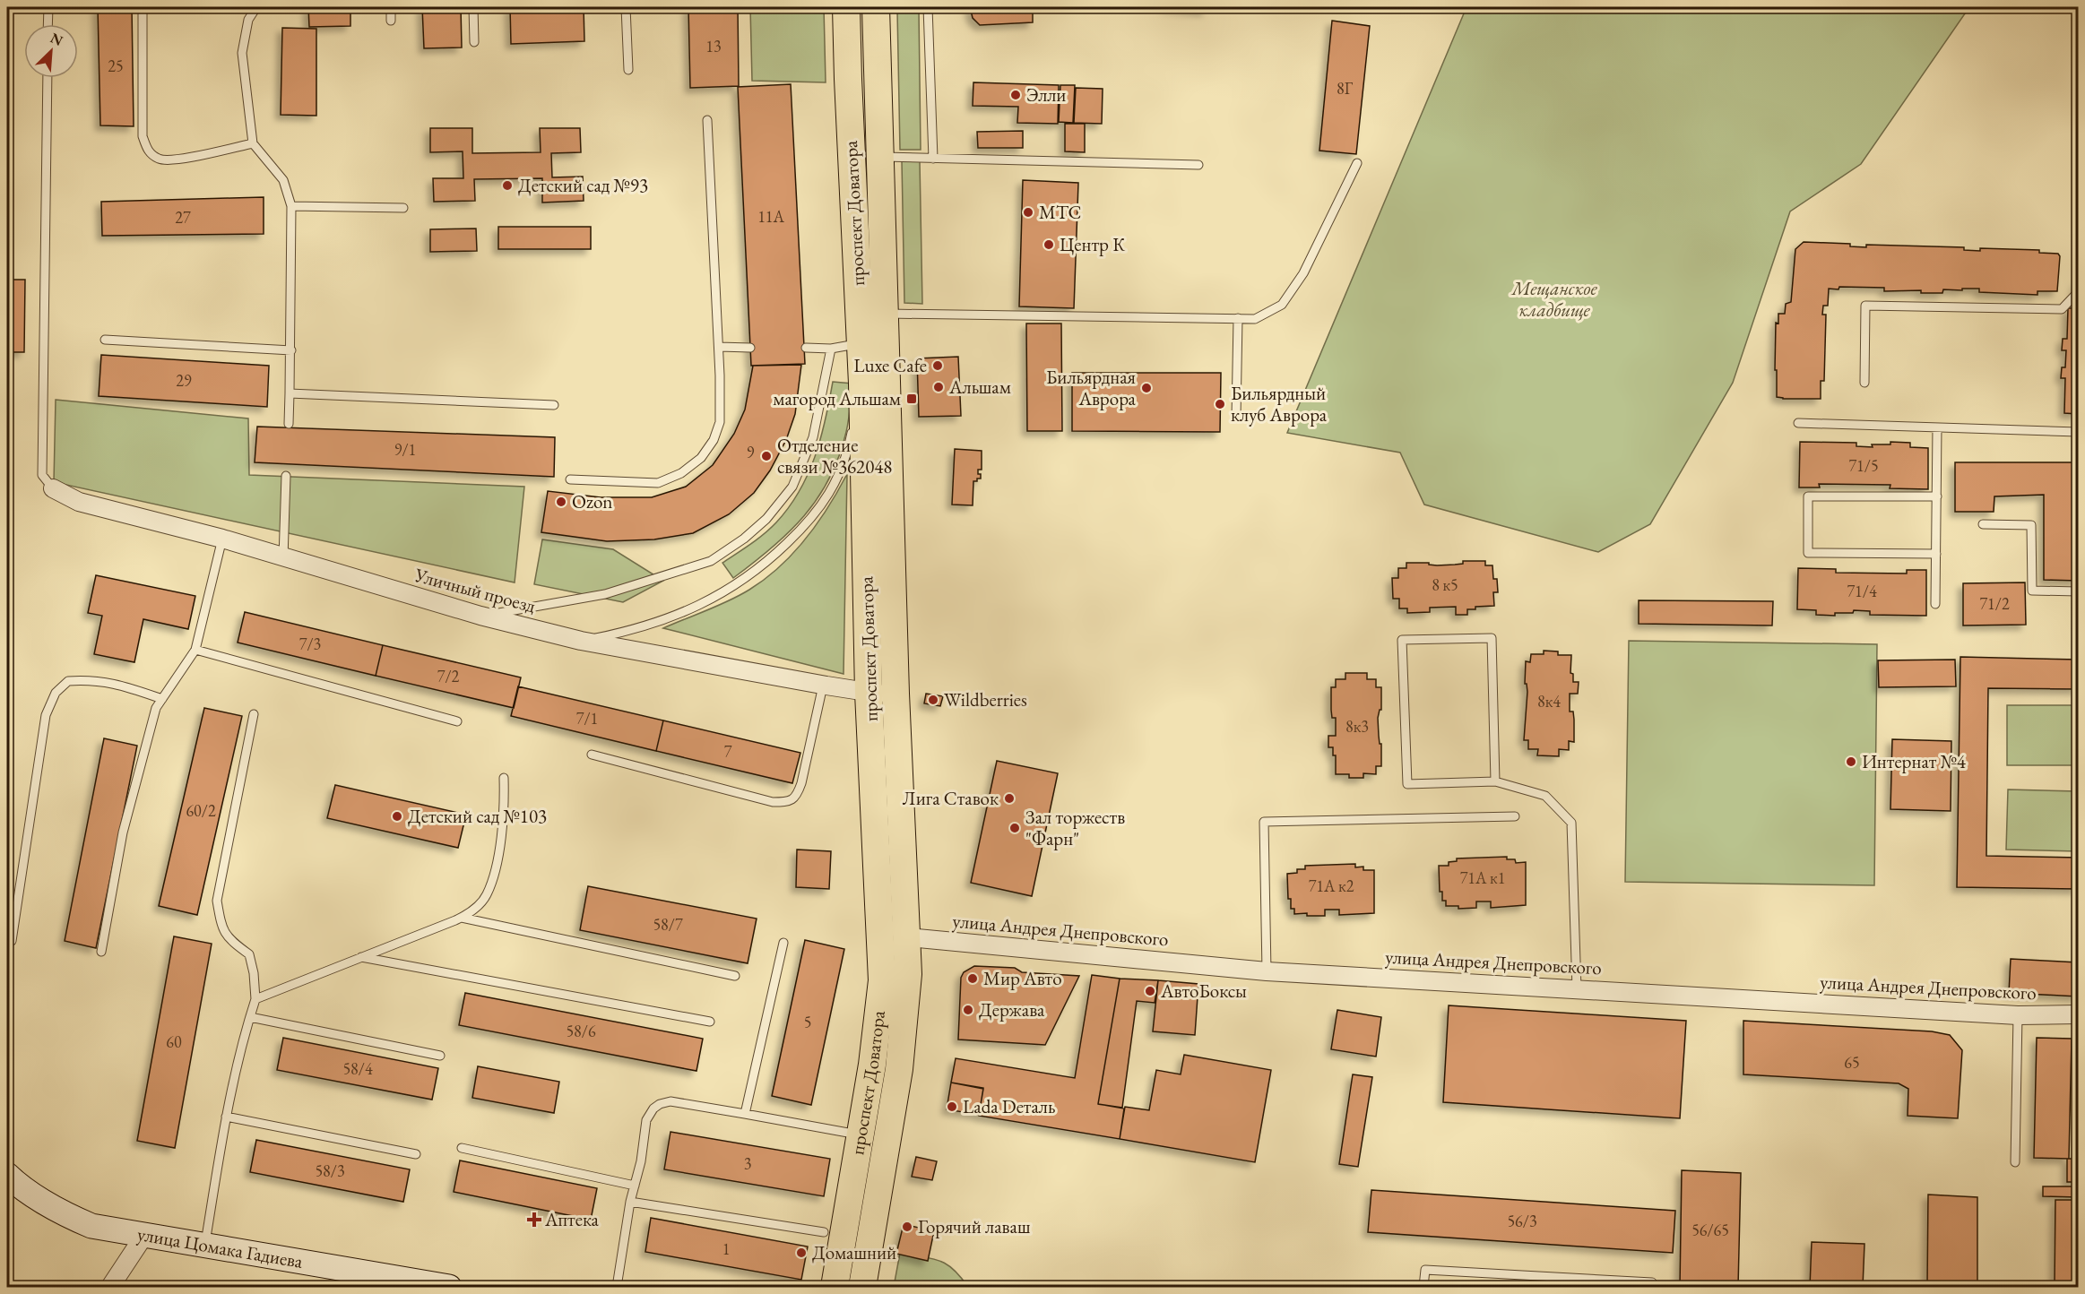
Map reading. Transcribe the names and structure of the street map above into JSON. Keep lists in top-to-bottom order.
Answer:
{
  "streets": {
    "main road": ["проспект Доватора", "улица Цомака Гадиева"],
    "street": ["Уличный проезд", "улица Андрея Днепровского"]
  },
  "crossings": [
    ["проспект Доватора", "Уличный проезд"],
    ["проспект Доватора", "улица Андрея Днепровского"]
  ],
  "parks": ["Мещанское кладбище"],
  "places": {
    "other": [
      "Элли",
      "Детский сад №93",
      "МТС",
      "Центр К",
      "Luxe Cafe",
      "Альшам",
      "Бильярдная Аврора",
      "Бильярдный клуб Аврора",
      "Отделение связи №362048",
      "Ozon",
      "Wildberries",
      "Интернат №4",
      "Лига Ставок",
      "Детский сад №103",
      "Зал торжеств \"Фарн\"",
      "Мир Авто",
      "АвтоБоксы",
      "Держава",
      "Lada Dеталь",
      "Горячий лаваш",
      "Домашний"
    ],
    "transit": ["магород Альшам"],
    "health": ["Аптека"]
  },
  "house_numbers": [
    "13",
    "25",
    "8Г",
    "11А",
    "27",
    "29",
    "9/1",
    "9",
    "71/5",
    "8 к5",
    "71/4",
    "71/2",
    "7/3",
    "7/2",
    "8к4",
    "7/1",
    "8к3",
    "7",
    "60/2",
    "71А к1",
    "71А к2",
    "58/7",
    "5",
    "58/6",
    "60",
    "65",
    "58/4",
    "3",
    "58/3",
    "56/3",
    "56/65",
    "1"
  ],
  "north": "top right"
}
